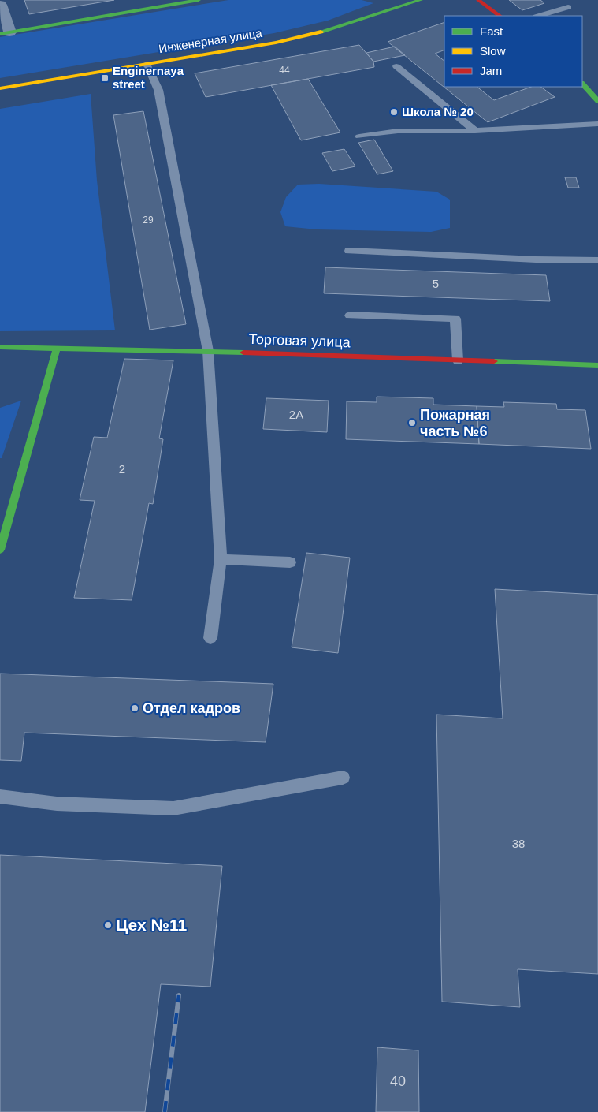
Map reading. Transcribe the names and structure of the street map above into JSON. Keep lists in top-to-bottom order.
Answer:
{
  "streets": {
    "main road": ["Инженерная улица", "Торговая улица"]
  },
  "places": {
    "transit": ["Enginernaya street"],
    "other": [
      "Школа № 20",
      "Пожарная часть №6",
      "Отдел кадров",
      "Цех №11"
    ]
  },
  "house_numbers": [
    "44",
    "29",
    "5",
    "2А",
    "2",
    "38",
    "40"
  ],
  "legend": ["Fast", "Slow", "Jam"]
}
